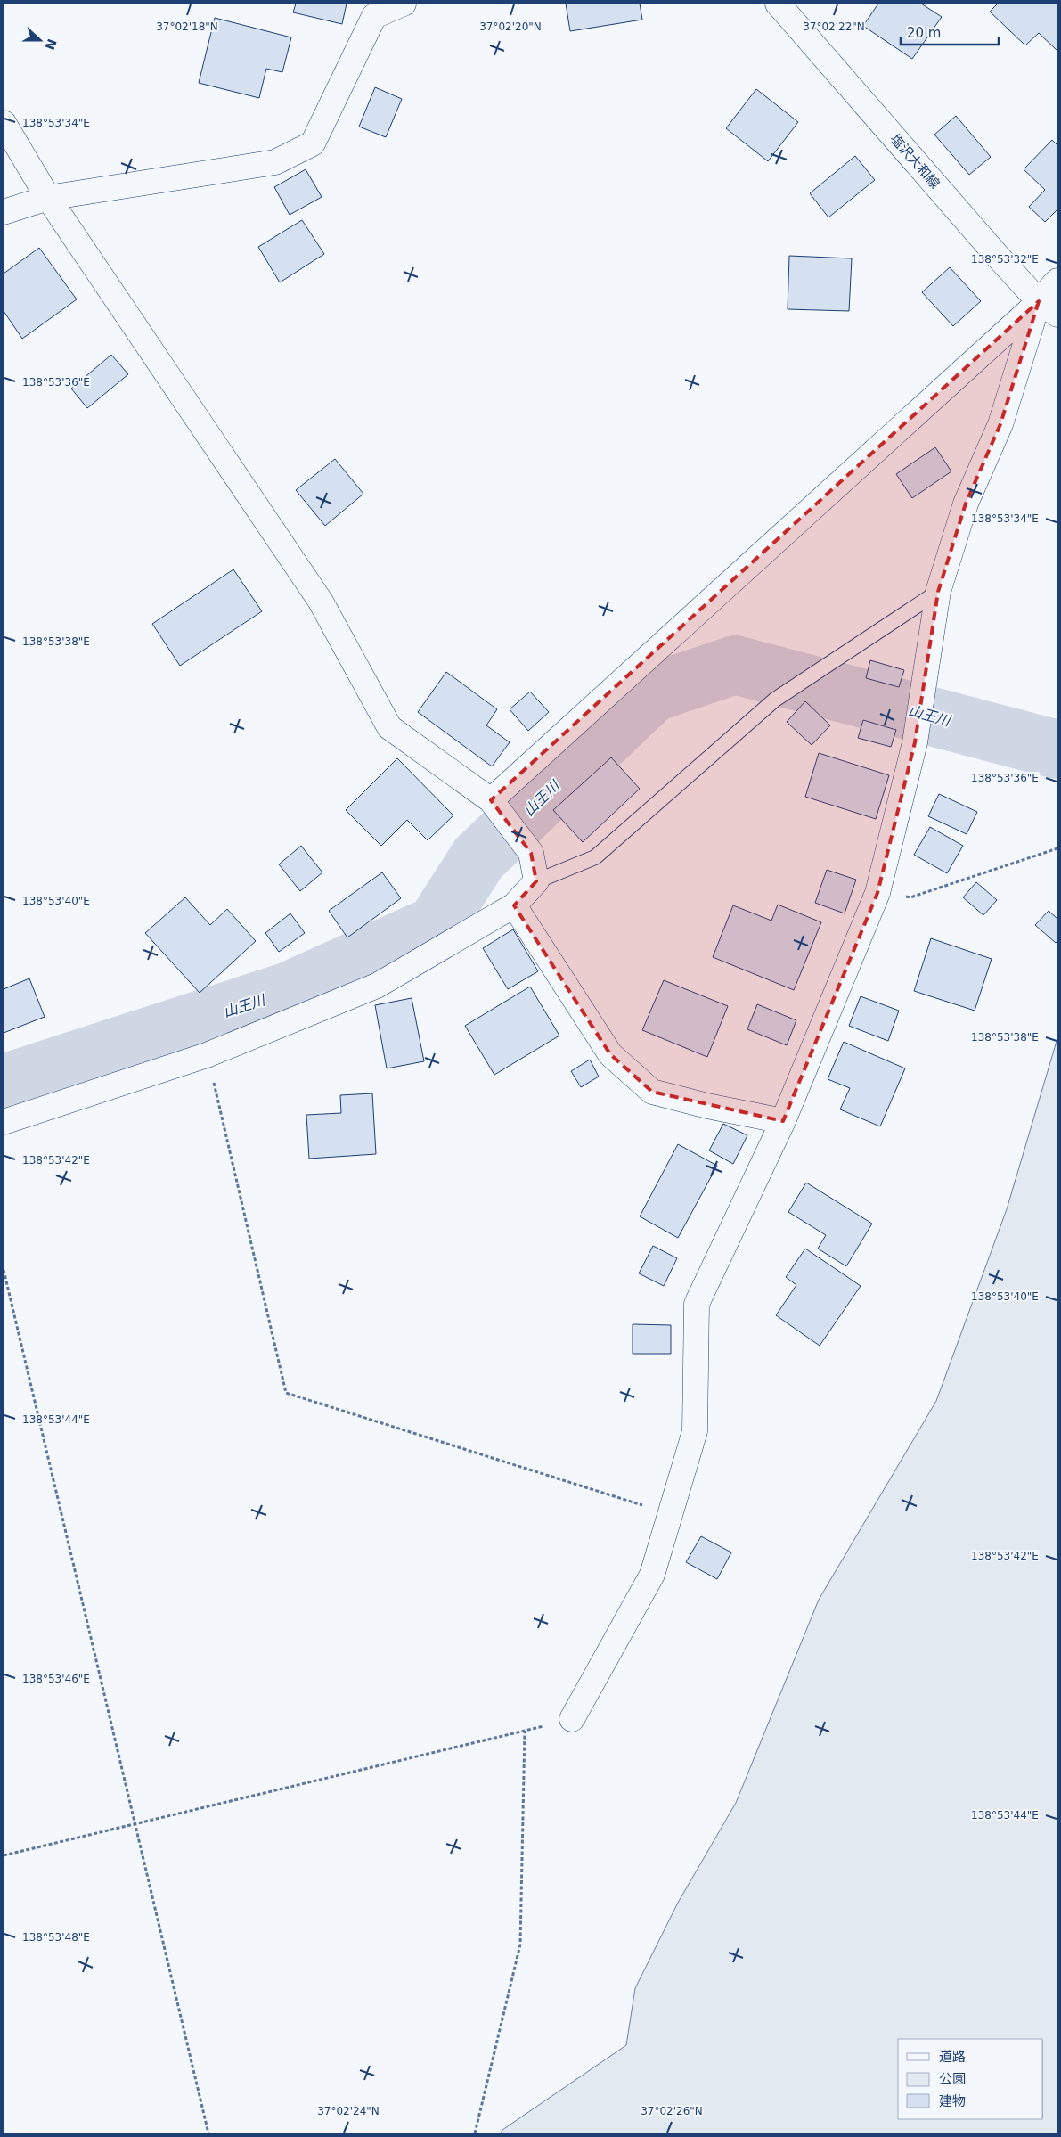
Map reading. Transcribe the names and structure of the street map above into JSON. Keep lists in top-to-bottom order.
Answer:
{
  "streets": {
    "street": ["塩沢大和線"]
  },
  "water": ["山王川"],
  "legend": ["道路", "公園", "建物"],
  "scale_bar": "20 m",
  "north": "right",
  "coordinates": [
    "37°02'18\"N",
    "37°02'20\"N",
    "37°02'22\"N",
    "138°53'34\"E",
    "138°53'32\"E",
    "138°53'36\"E",
    "138°53'38\"E",
    "138°53'40\"E",
    "138°53'42\"E",
    "138°53'44\"E",
    "138°53'46\"E",
    "138°53'48\"E",
    "37°02'24\"N",
    "37°02'26\"N"
  ]
}
